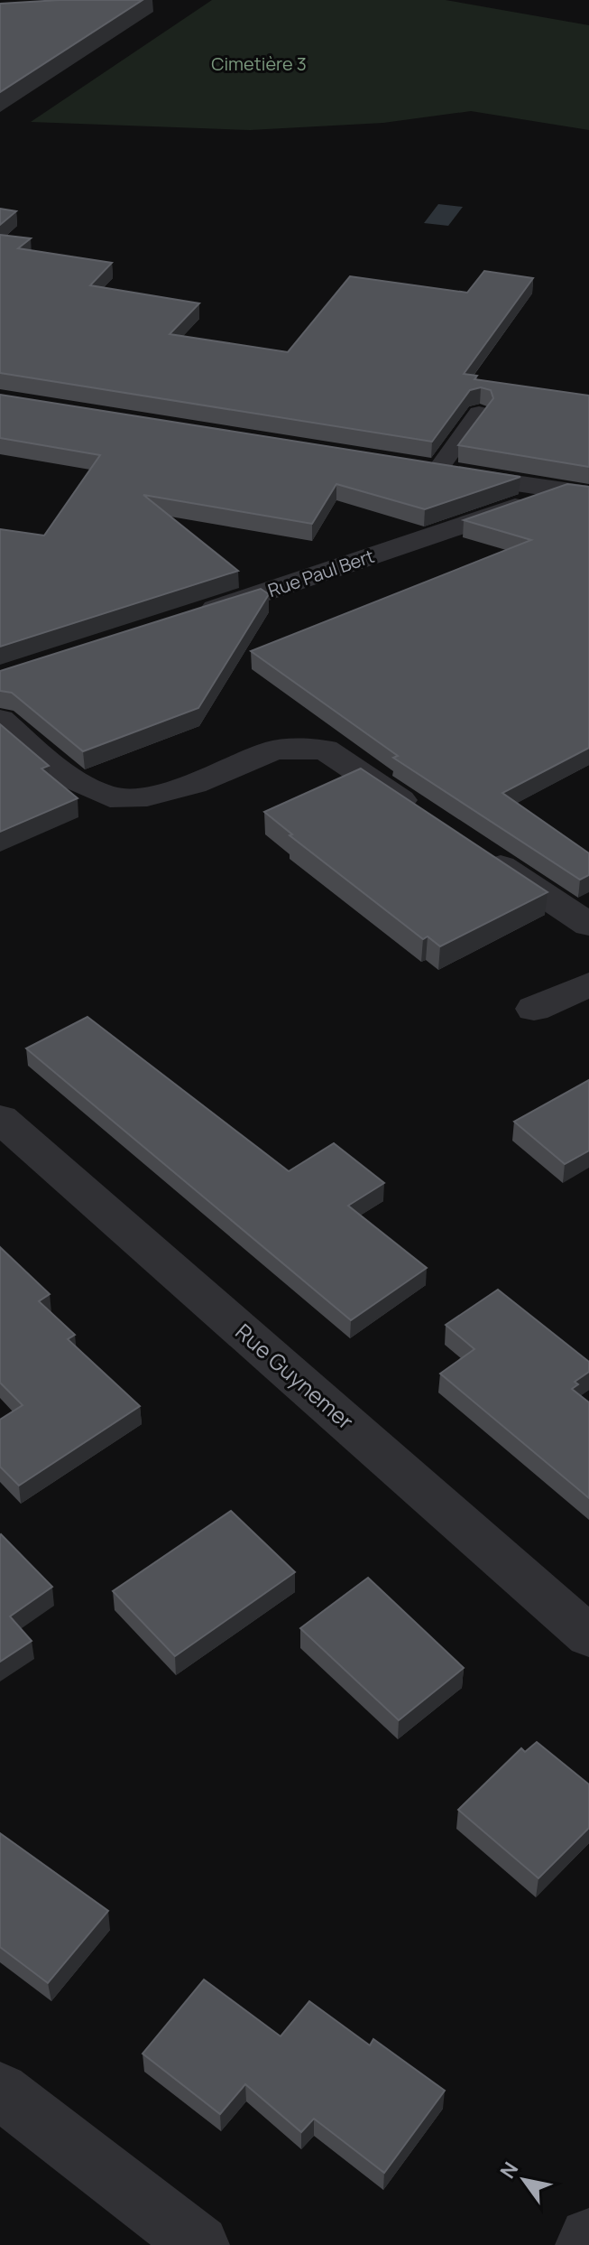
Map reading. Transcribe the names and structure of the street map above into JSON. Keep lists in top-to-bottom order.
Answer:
{
  "streets": {
    "street": ["Rue Paul Bert", "Rue Guynemer"]
  },
  "parks": ["Cimetière 3"],
  "north": "top left"
}
